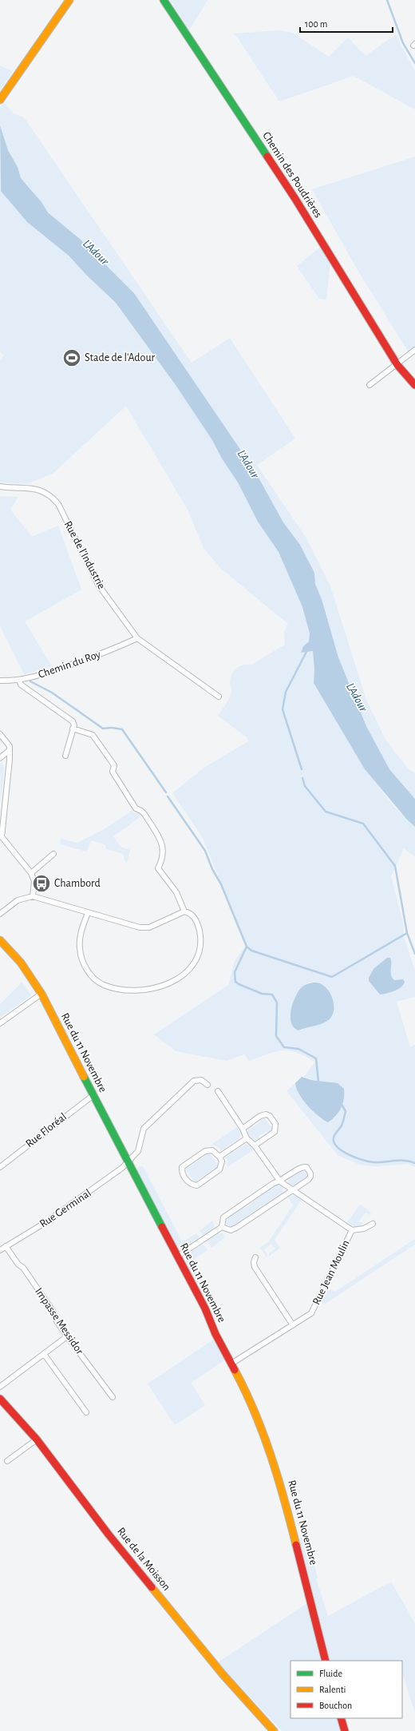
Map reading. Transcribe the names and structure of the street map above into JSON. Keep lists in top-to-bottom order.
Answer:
{
  "streets": {
    "street": [
      "Chemin des Poudrières",
      "Rue de l'Industrie",
      "Chemin du Roy",
      "Rue du 11 Novembre",
      "Rue Floréal",
      "Rue Germinal",
      "Rue Jean Moulin",
      "Impasse Messidor",
      "Rue de la Moisson"
    ]
  },
  "crossings": [
    ["Rue de l'Industrie", "Chemin du Roy"],
    ["Rue du 11 Novembre", "Rue Floréal"],
    ["Rue du 11 Novembre", "Rue Germinal"],
    ["Rue du 11 Novembre", "Rue Jean Moulin"],
    ["Rue Germinal", "Impasse Messidor"]
  ],
  "water": ["L'Adour"],
  "places": {
    "sports": ["Stade de l'Adour"],
    "bus stop": ["Chambord"]
  },
  "legend": ["Fluide", "Ralenti", "Bouchon"],
  "scale_bar": "100 m"
}
